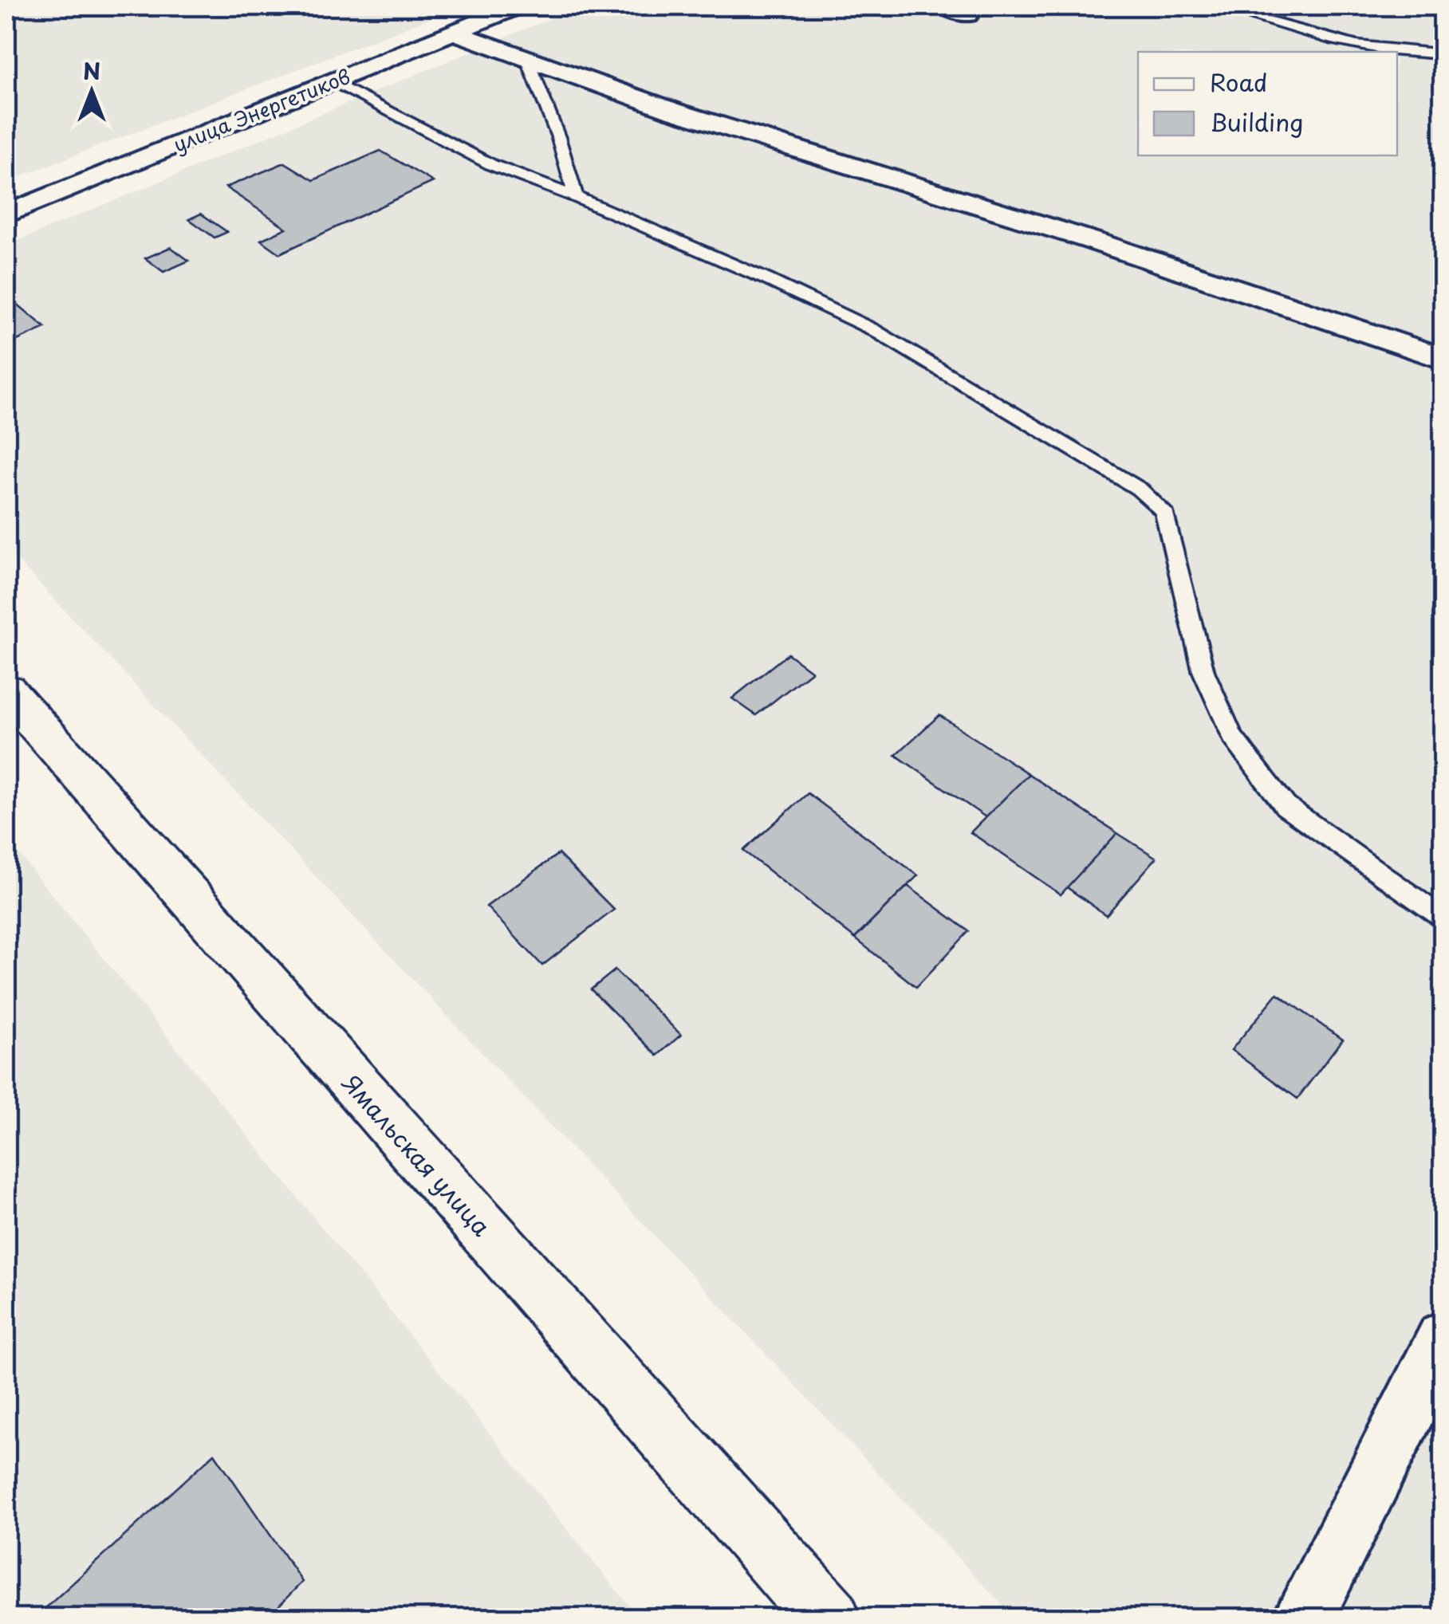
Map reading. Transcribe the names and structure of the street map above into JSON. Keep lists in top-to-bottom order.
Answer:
{
  "streets": {
    "street": ["улица Энергетиков", "Ямальская улица"]
  },
  "legend": ["Road", "Building"],
  "north": "top"
}
